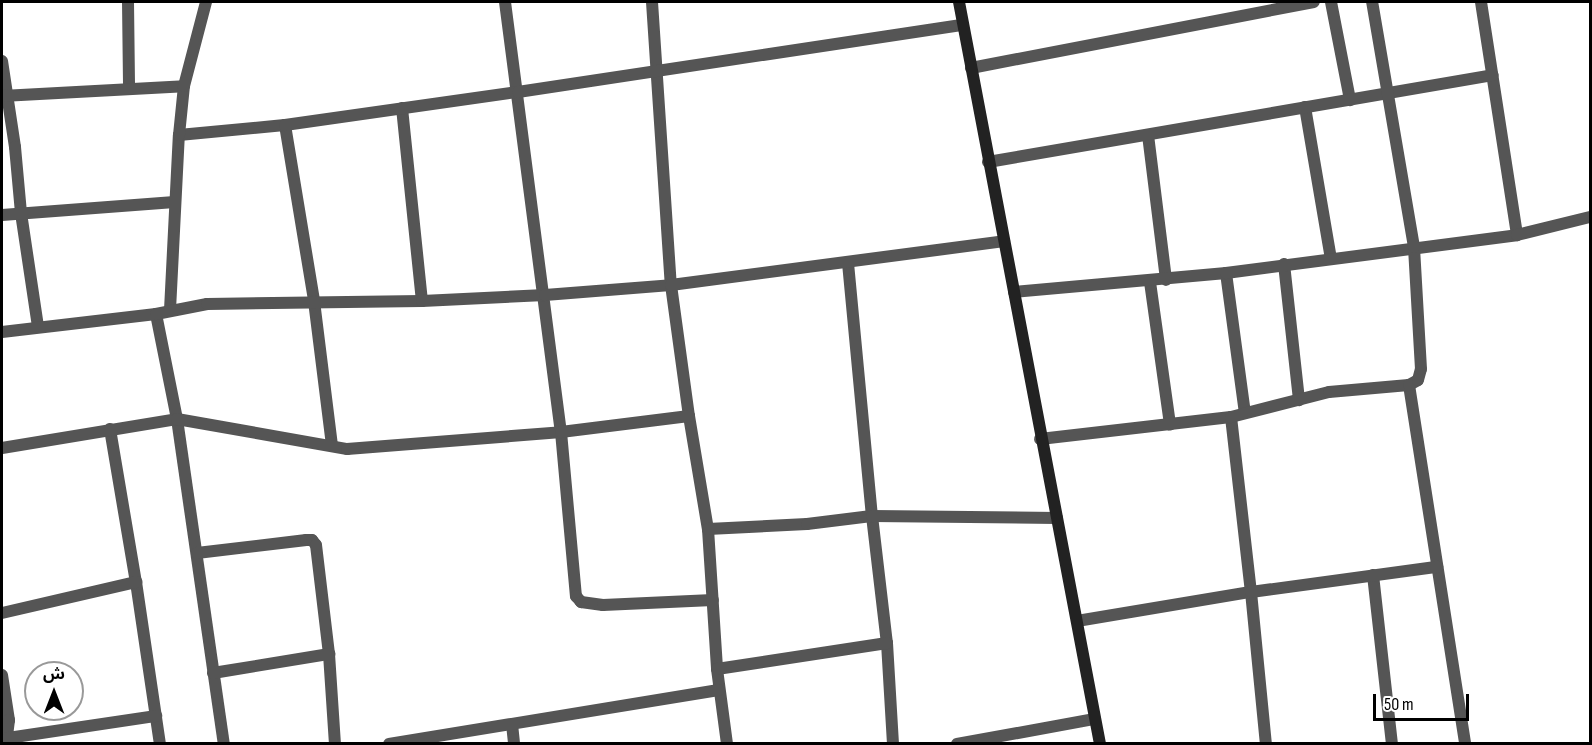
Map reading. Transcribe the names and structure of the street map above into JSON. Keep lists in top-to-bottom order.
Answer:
{
  "scale_bar": "50 m",
  "north": "top"
}
